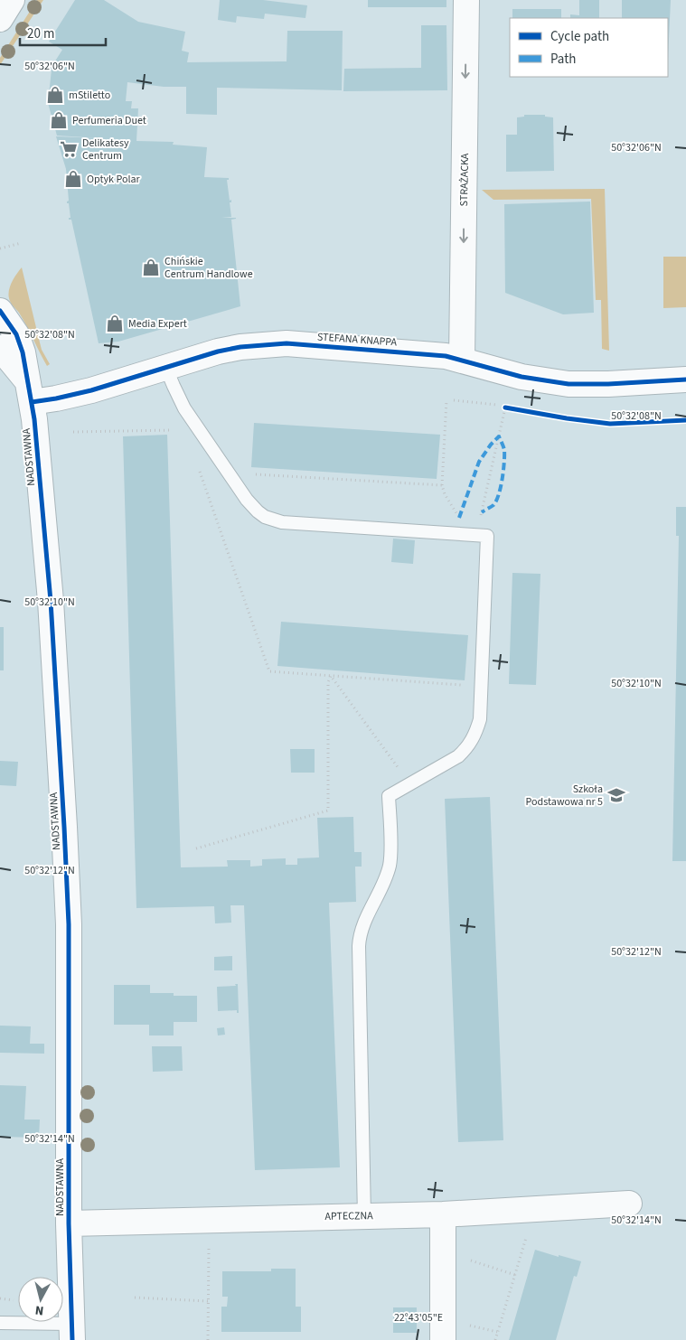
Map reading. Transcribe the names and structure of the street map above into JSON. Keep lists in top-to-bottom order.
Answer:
{
  "streets": {
    "street": [
      "STRAŻACKA",
      "STEFANA KNAPPA",
      "NADSTAWNA",
      "APTECZNA"
    ]
  },
  "crossings": [
    ["STRAŻACKA", "STEFANA KNAPPA"],
    ["STEFANA KNAPPA", "NADSTAWNA"],
    ["NADSTAWNA", "APTECZNA"]
  ],
  "one_way": ["STRAŻACKA"],
  "places": {
    "shop": [
      "mStiletto",
      "Perfumeria Duet",
      "Optyk Polar",
      "Chińskie Centrum Handlowe",
      "Media Expert"
    ],
    "supermarket": ["Delikatesy Centrum"],
    "school or university": ["Szkoła Podstawowa nr 5"]
  },
  "legend": ["Cycle path", "Path"],
  "scale_bar": "20 m",
  "north": "bottom",
  "coordinates": [
    "50°32'06\"N",
    "50°32'08\"N",
    "50°32'10\"N",
    "50°32'12\"N",
    "50°32'14\"N",
    "22°43'05\"E"
  ]
}
